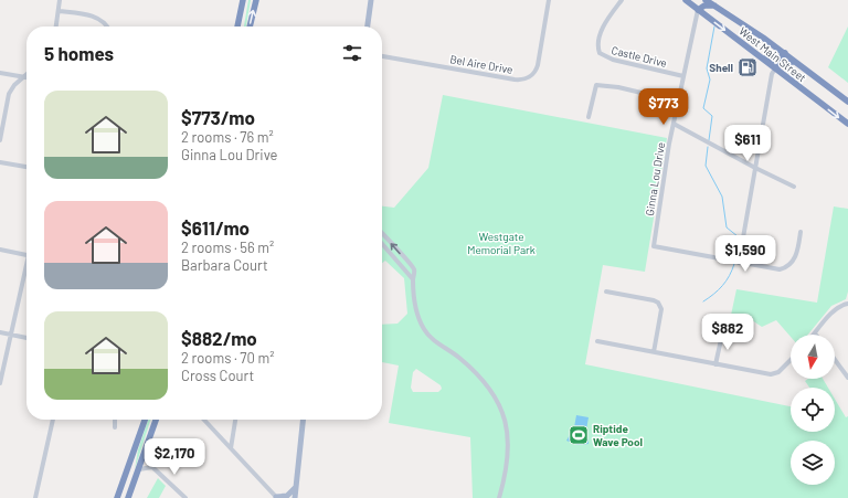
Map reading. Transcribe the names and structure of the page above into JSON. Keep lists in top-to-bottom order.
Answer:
{
  "streets": {
    "highway": ["West Main Street"],
    "street": ["Castle Drive", "Bel Aire Drive", "Ginna Lou Drive"]
  },
  "crossings": [
    ["West Main Street", "Ginna Lou Drive"],
    ["Castle Drive", "Ginna Lou Drive"]
  ],
  "parks": ["Westgate Memorial Park"],
  "places": {
    "fuel station": ["Shell"],
    "sports": ["Riptide Wave Pool"]
  },
  "north": "bottom",
  "page": {
    "heading": "5 homes",
    "list": [
      {
        "name": "$773/mo",
        "note": "2 rooms · 76 m² · Ginna Lou Drive"
      },
      {
        "name": "$611/mo",
        "note": "2 rooms · 56 m² · Barbara Court"
      },
      {
        "name": "$882/mo",
        "note": "2 rooms · 70 m² · Cross Court"
      }
    ],
    "price": [
      "$773",
      "$611",
      "$1,590",
      "$882",
      "$2,170"
    ]
  }
}
